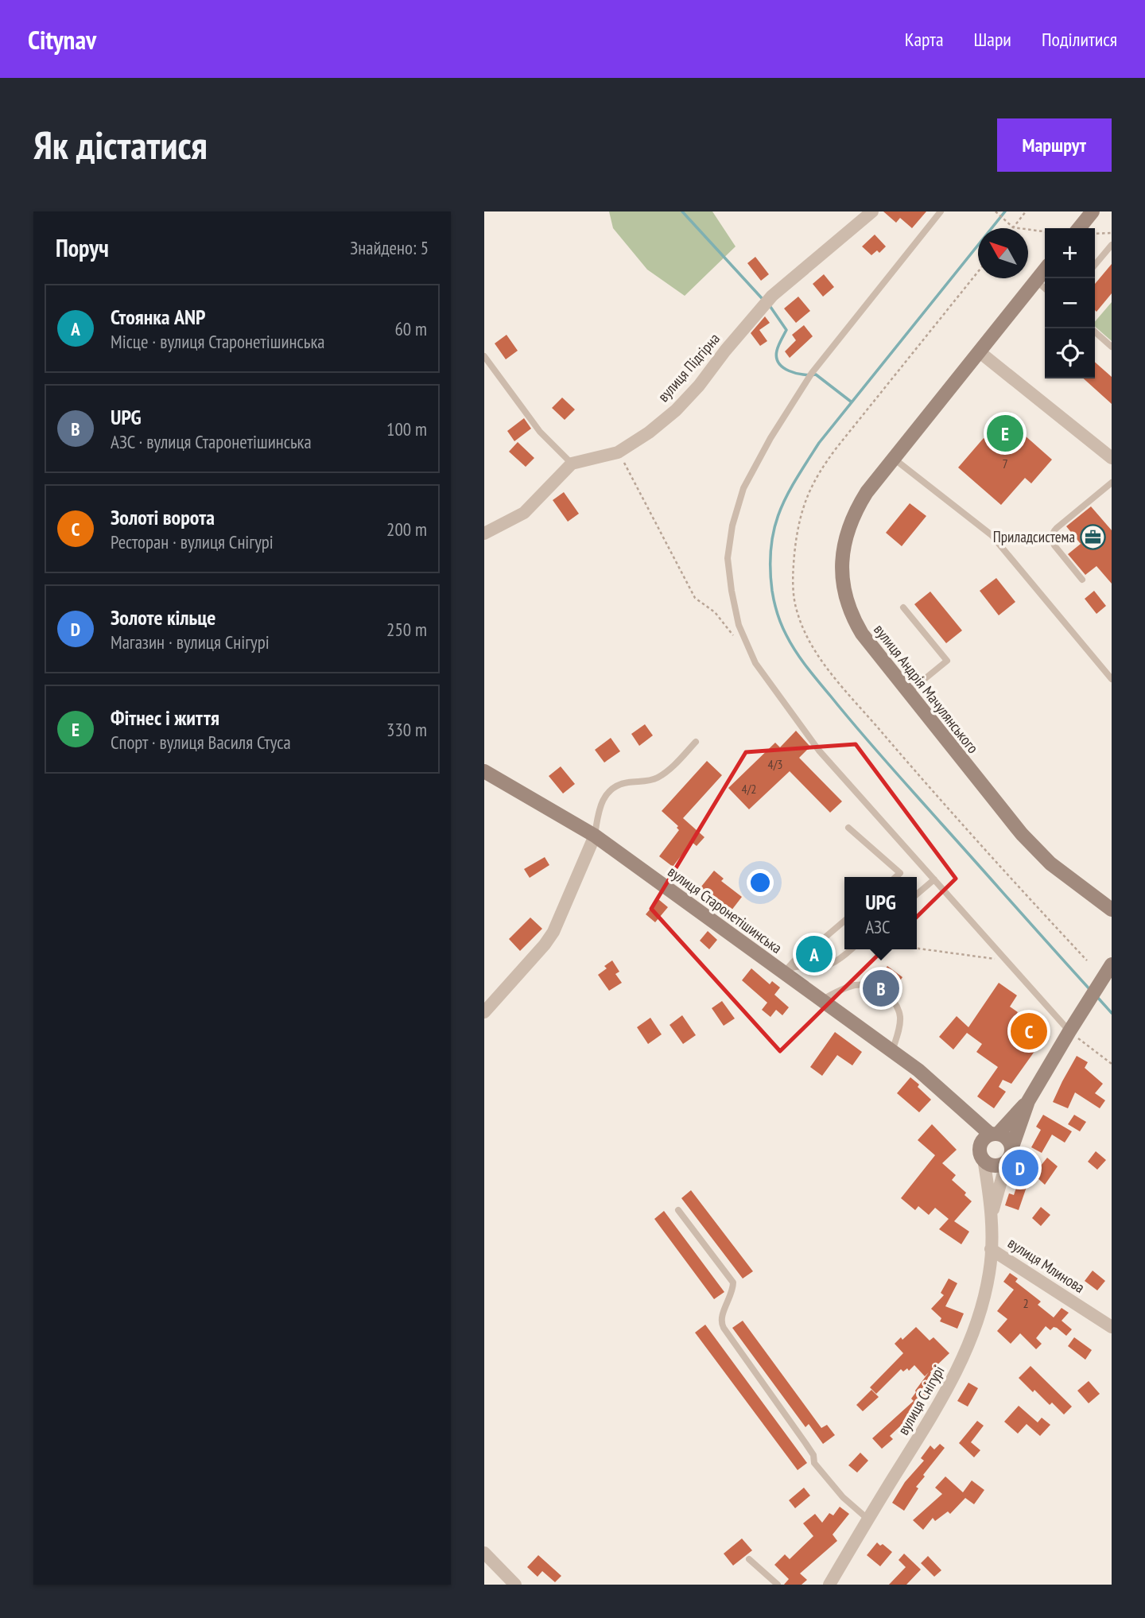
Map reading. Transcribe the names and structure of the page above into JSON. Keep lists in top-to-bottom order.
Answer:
{
  "streets": {
    "main road": ["вулиця Андрія Мачулянського", "вулиця Старонетішинська", "вулиця Снігурі"],
    "street": ["вулиця Підгірна", "вулиця Млинова"]
  },
  "crossings": [
    ["вулиця Старонетішинська", "вулиця Снігурі"],
    ["вулиця Млинова", "вулиця Снігурі"]
  ],
  "places": {
    "office": ["Приладсистема"]
  },
  "house_numbers": [
    "7",
    "4/3",
    "4/2",
    "2"
  ],
  "north": "top left",
  "page": {
    "header": "Citynav",
    "nav": ["Карта", "Шари", "Поділитися"],
    "buttons": "Маршрут",
    "title": "Як дістатися",
    "heading": ["Поруч", "Знайдено: 5"],
    "map_buttons": ["+", "−"],
    "list": [
      {
        "mark": "A",
        "name": "Стоянка ANP",
        "note": "Місце · вулиця Старонетішинська",
        "value": "60 m"
      },
      {
        "mark": "B",
        "name": "UPG",
        "note": "АЗС · вулиця Старонетішинська",
        "value": "100 m"
      },
      {
        "mark": "C",
        "name": "Золоті ворота",
        "note": "Ресторан · вулиця Снігурі",
        "value": "200 m"
      },
      {
        "mark": "D",
        "name": "Золоте кільце",
        "note": "Магазин · вулиця Снігурі",
        "value": "250 m"
      },
      {
        "mark": "E",
        "name": "Фітнес і життя",
        "note": "Спорт · вулиця Василя Стуса",
        "value": "330 m"
      }
    ],
    "pins": [
      "E",
      "A",
      "B",
      "C",
      "D"
    ],
    "popup": ["UPG", "АЗС"]
  }
}
